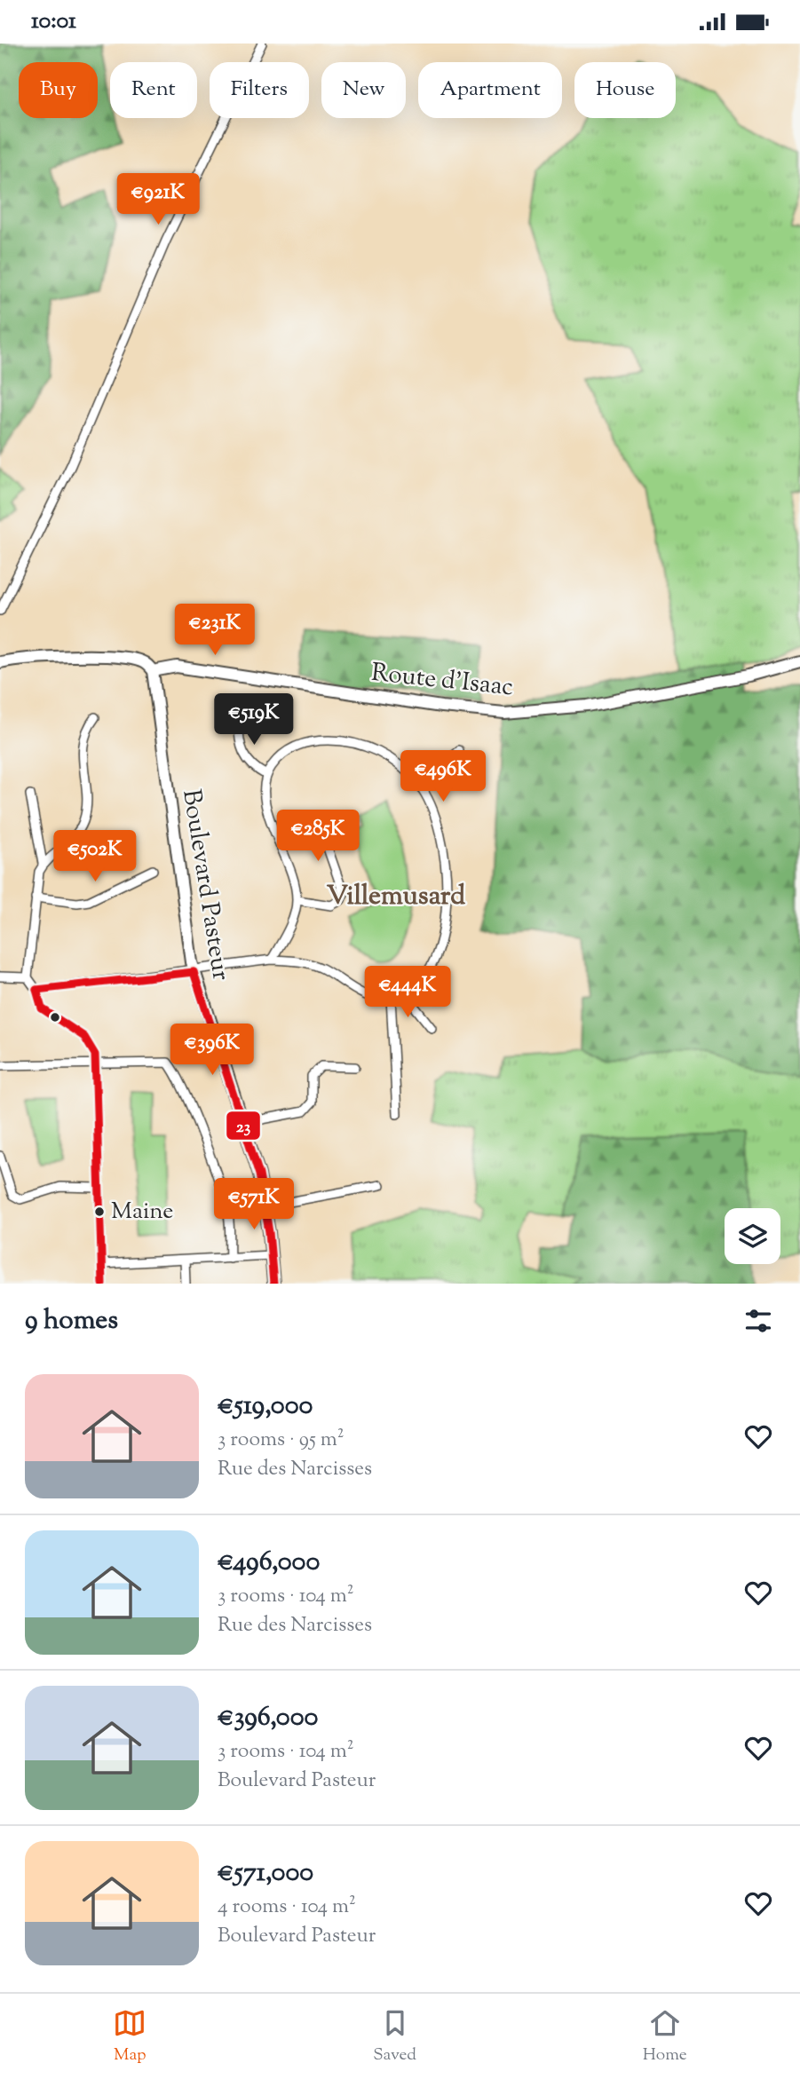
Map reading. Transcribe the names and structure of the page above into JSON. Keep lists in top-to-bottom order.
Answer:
{
  "streets": {
    "street": ["Route d'Isaac", "Boulevard Pasteur"]
  },
  "crossings": [
    ["Route d'Isaac", "Boulevard Pasteur"]
  ],
  "districts": ["Villemusard"],
  "places": ["Maine"],
  "lines": ["transit line 23"],
  "page": {
    "status": "10:01",
    "chip": [
      "Buy",
      "Rent",
      "Filters",
      "New",
      "Apartment",
      "House"
    ],
    "price": [
      "€921K",
      "€231K",
      "€519K",
      "€496K",
      "€285K",
      "€502K",
      "€444K",
      "€396K",
      "€571K"
    ],
    "heading": "9 homes",
    "list": [
      {
        "name": "€519,000",
        "note": "3 rooms · 95 m² · Rue des Narcisses"
      },
      {
        "name": "€496,000",
        "note": "3 rooms · 104 m² · Rue des Narcisses"
      },
      {
        "name": "€396,000",
        "note": "3 rooms · 104 m² · Boulevard Pasteur"
      },
      {
        "name": "€571,000",
        "note": "4 rooms · 104 m² · Boulevard Pasteur"
      }
    ],
    "tabs": ["Map", "Saved", "Home"]
  }
}
